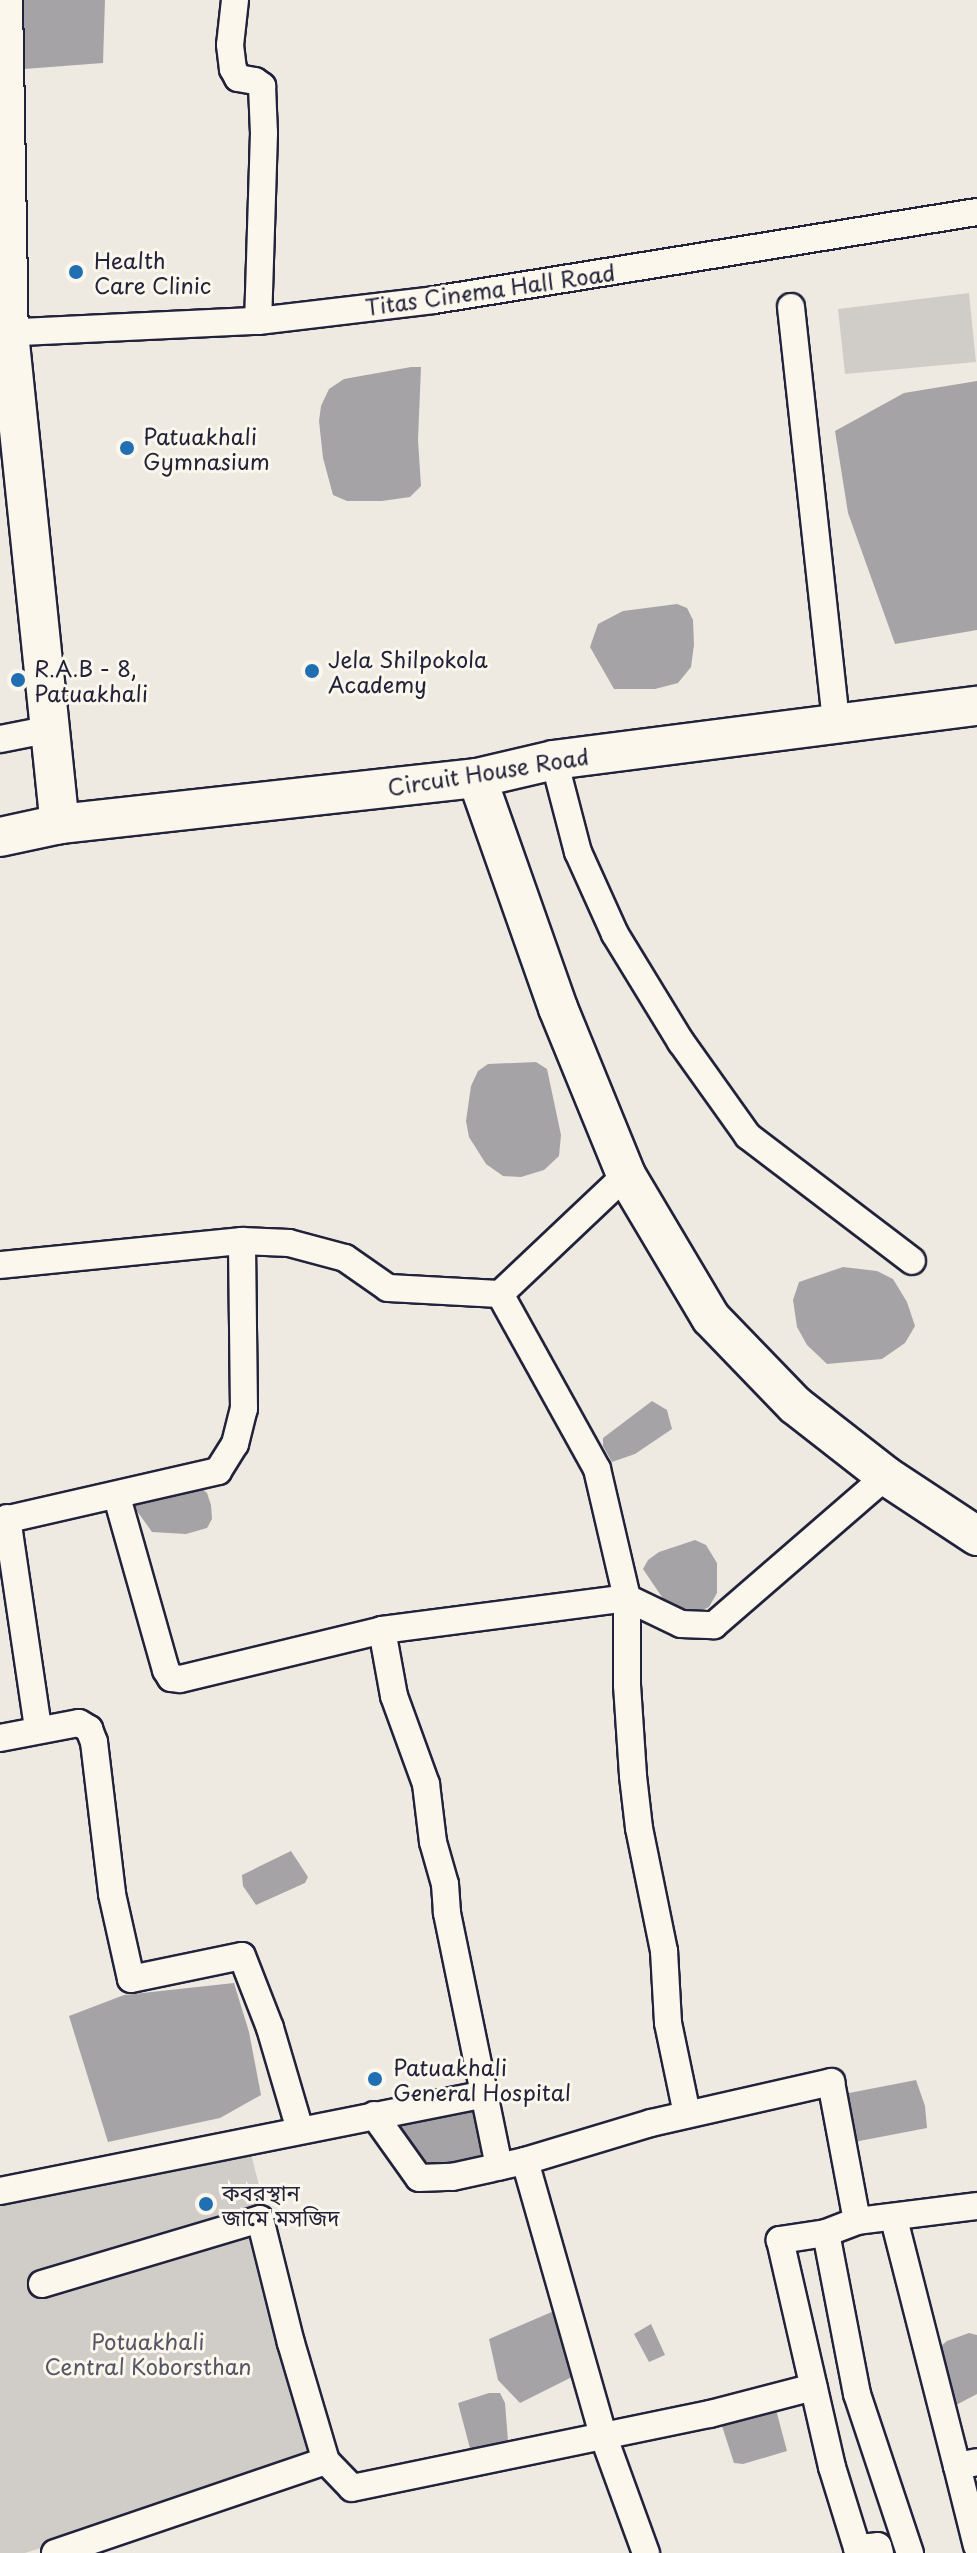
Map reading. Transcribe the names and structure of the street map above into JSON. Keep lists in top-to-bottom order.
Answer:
{
  "streets": {
    "street": ["Titas Cinema Hall Road", "Circuit House Road"]
  },
  "parks": ["Potuakhali Central Koborsthan"],
  "places": [
    "Health Care Clinic",
    "Patuakhali Gymnasium",
    "Jela Shilpokola Academy",
    "R.A.B - 8, Patuakhali",
    "Patuakhali General Hospital",
    "কবরস্থান জামে মসজিদ"
  ]
}
